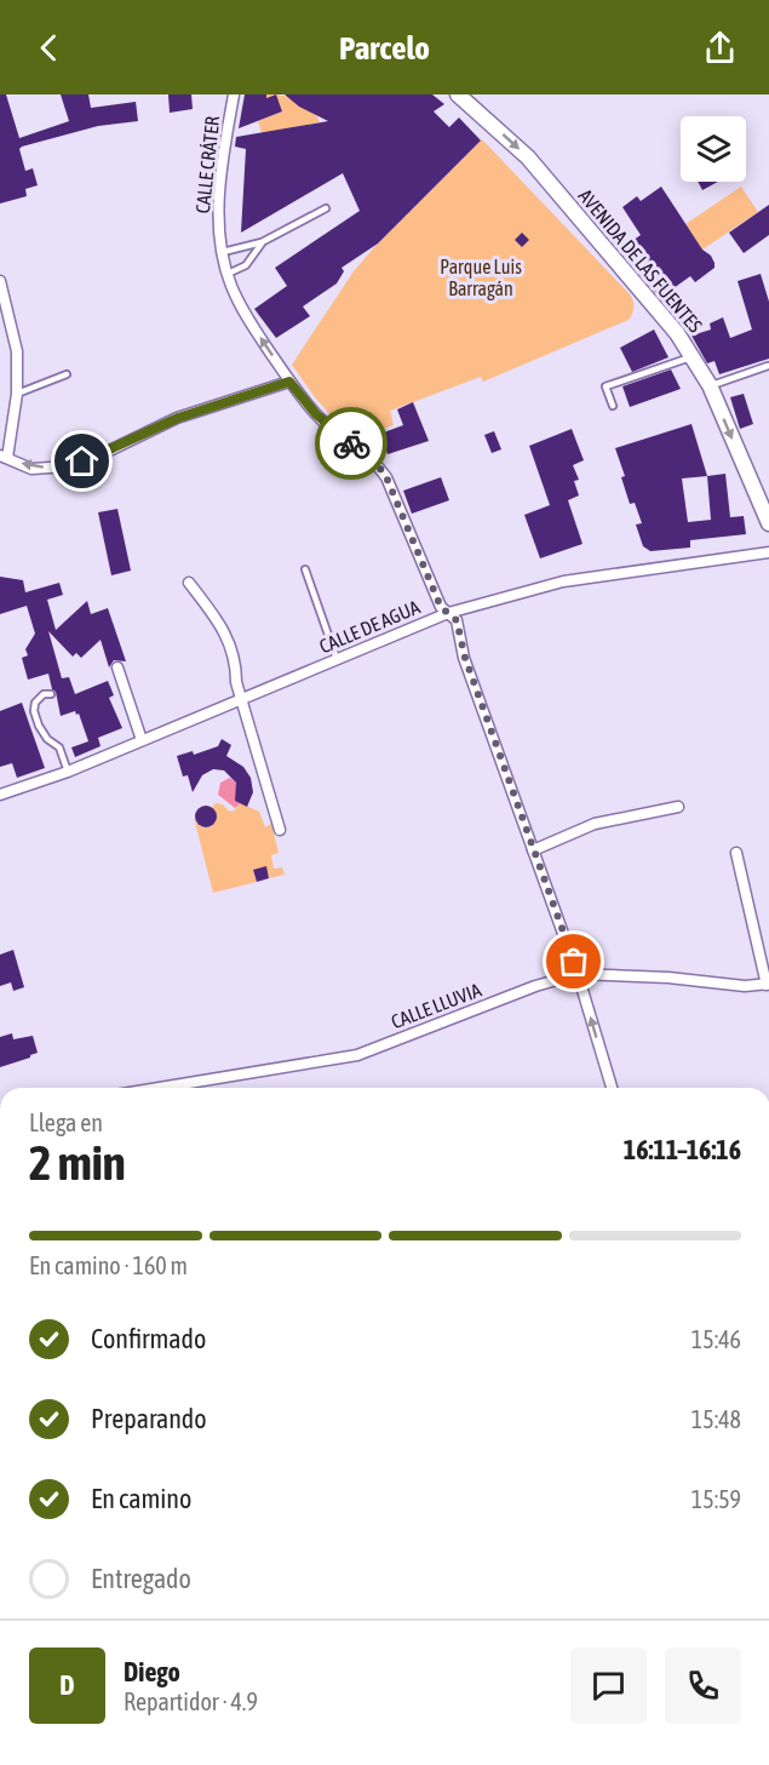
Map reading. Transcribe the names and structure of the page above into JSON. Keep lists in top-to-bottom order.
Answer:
{
  "streets": {
    "street": [
      "CALLE CRÁTER",
      "AVENIDA DE LAS FUENTES",
      "CALLE DE AGUA",
      "CALLE LLUVIA"
    ]
  },
  "crossings": [
    ["CALLE CRÁTER", "CALLE DE AGUA"],
    ["CALLE CRÁTER", "CALLE LLUVIA"]
  ],
  "one_way": ["AVENIDA DE LAS FUENTES"],
  "parks": ["Parque Luis Barragán"],
  "page": {
    "header": "Parcelo",
    "heading": ["2 min", "Llega en", "16:11–16:16"],
    "panel": ["Diego", "Repartidor · 4.9"],
    "bar": "En camino · 160 m",
    "list": [
      ["Confirmado", "15:46"],
      ["Preparando", "15:48"],
      ["En camino", "15:59"],
      "Entregado"
    ],
    "round": "D"
  }
}
